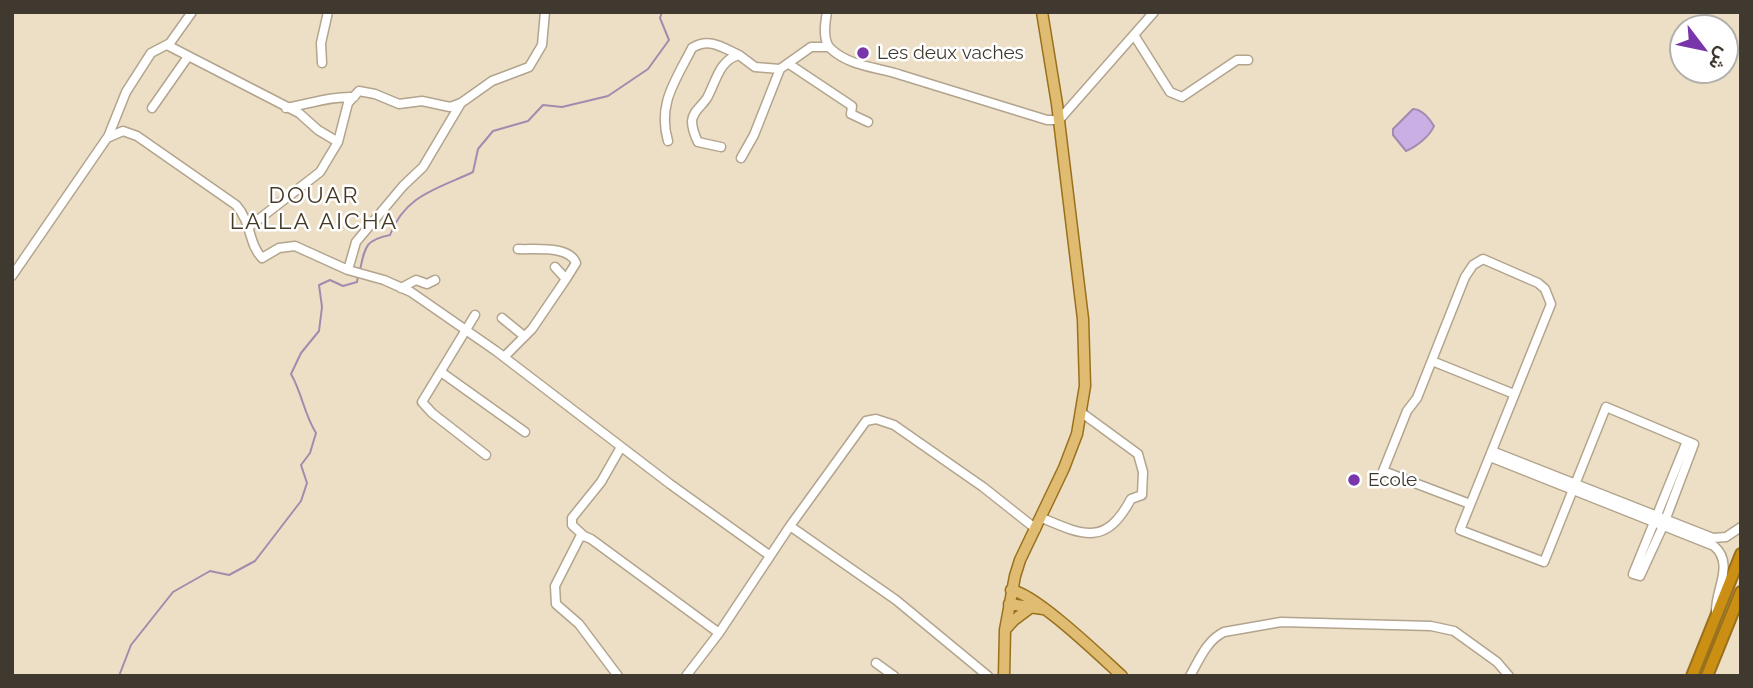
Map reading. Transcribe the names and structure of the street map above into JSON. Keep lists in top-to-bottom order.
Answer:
{
  "districts": ["DOUAR LALLA AICHA"],
  "places": ["Les deux vaches", "Ecole"],
  "north": "bottom right"
}
